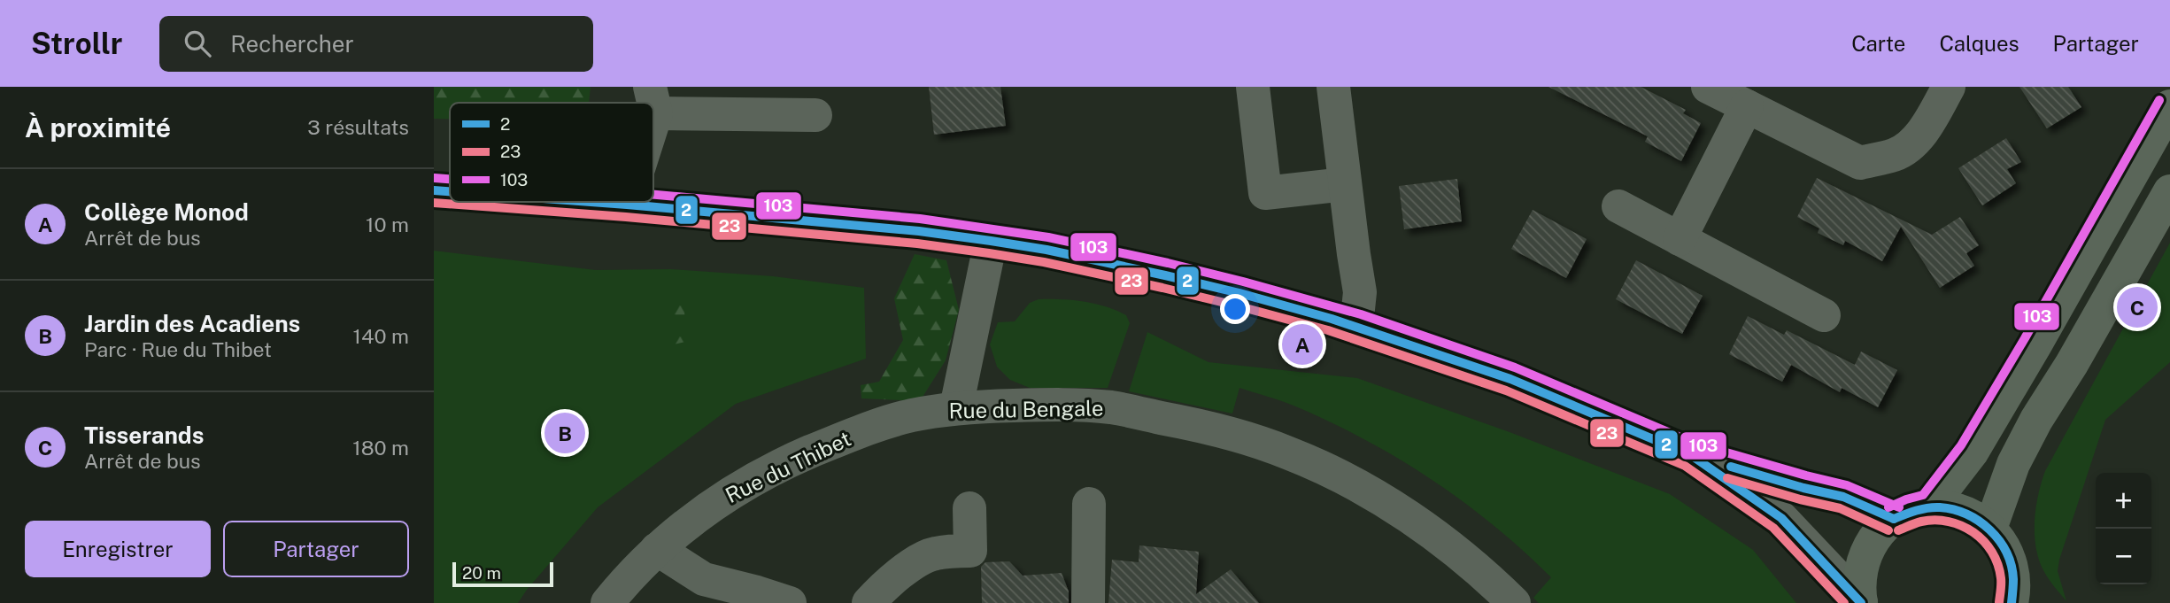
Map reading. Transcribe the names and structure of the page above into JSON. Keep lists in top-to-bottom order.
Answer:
{
  "streets": {
    "street": ["Rue du Bengale", "Rue du Thibet"]
  },
  "crossings": [
    ["Rue du Bengale", "Rue du Thibet"]
  ],
  "lines": ["transit line 103", "transit line 2", "transit line 23"],
  "legend": ["2", "23", "103"],
  "scale_bar": "20 m",
  "page": {
    "header": "Strollr",
    "search": "Rechercher",
    "nav": ["Carte", "Calques", "Partager"],
    "heading": ["À proximité", "3 résultats"],
    "list": [
      {
        "mark": "A",
        "name": "Collège Monod",
        "note": "Arrêt de bus",
        "value": "10 m"
      },
      {
        "mark": "B",
        "name": "Jardin des Acadiens",
        "note": "Parc · Rue du Thibet",
        "value": "140 m"
      },
      {
        "mark": "C",
        "name": "Tisserands",
        "note": "Arrêt de bus",
        "value": "180 m"
      }
    ],
    "pins": ["C", "A", "B"],
    "map_buttons": ["+", "−"],
    "buttons": ["Enregistrer", "Partager"],
    "scale": "20 m"
  }
}
